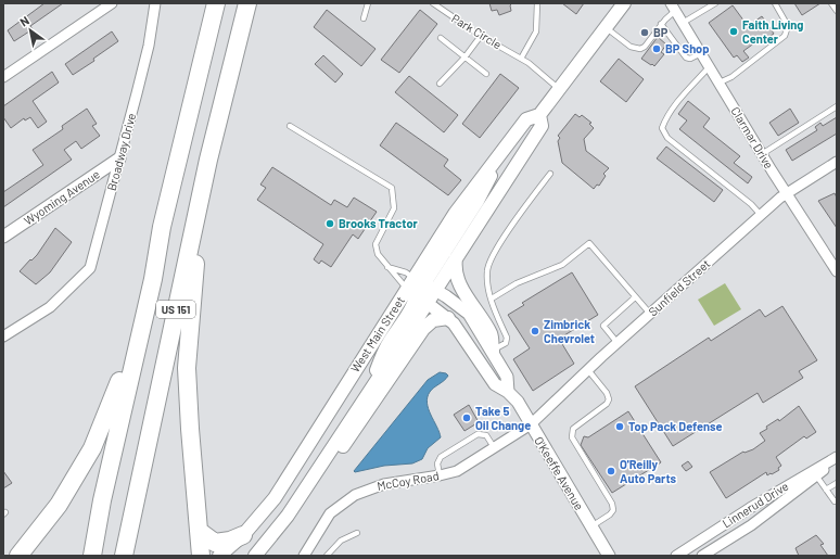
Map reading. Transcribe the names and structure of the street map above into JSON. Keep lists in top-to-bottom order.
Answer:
{
  "streets": {
    "highway": ["US 151"],
    "main road": ["West Main Street"],
    "street": [
      "Clarmar Drive",
      "Broadway Drive",
      "Wyoming Avenue",
      "Sunfield Street",
      "O'Keeffe Avenue",
      "McCoy Road",
      "Linnerud Drive"
    ],
    "lane": ["Park Circle"]
  },
  "crossings": [
    ["Park Circle", "West Main Street"],
    ["Clarmar Drive", "Sunfield Street"],
    ["Broadway Drive", "Wyoming Avenue"],
    ["Sunfield Street", "O'Keeffe Avenue"],
    ["Sunfield Street", "McCoy Road"],
    ["West Main Street", "O'Keeffe Avenue"],
    ["O'Keeffe Avenue", "McCoy Road"]
  ],
  "places": [
    "Faith Living Center",
    "BP",
    "BP Shop",
    "Brooks Tractor",
    "Zimbrick Chevrolet",
    "Take 5 Oil Change",
    "Top Pack Defense",
    "O'Reilly Auto Parts"
  ],
  "north": "top left"
}
